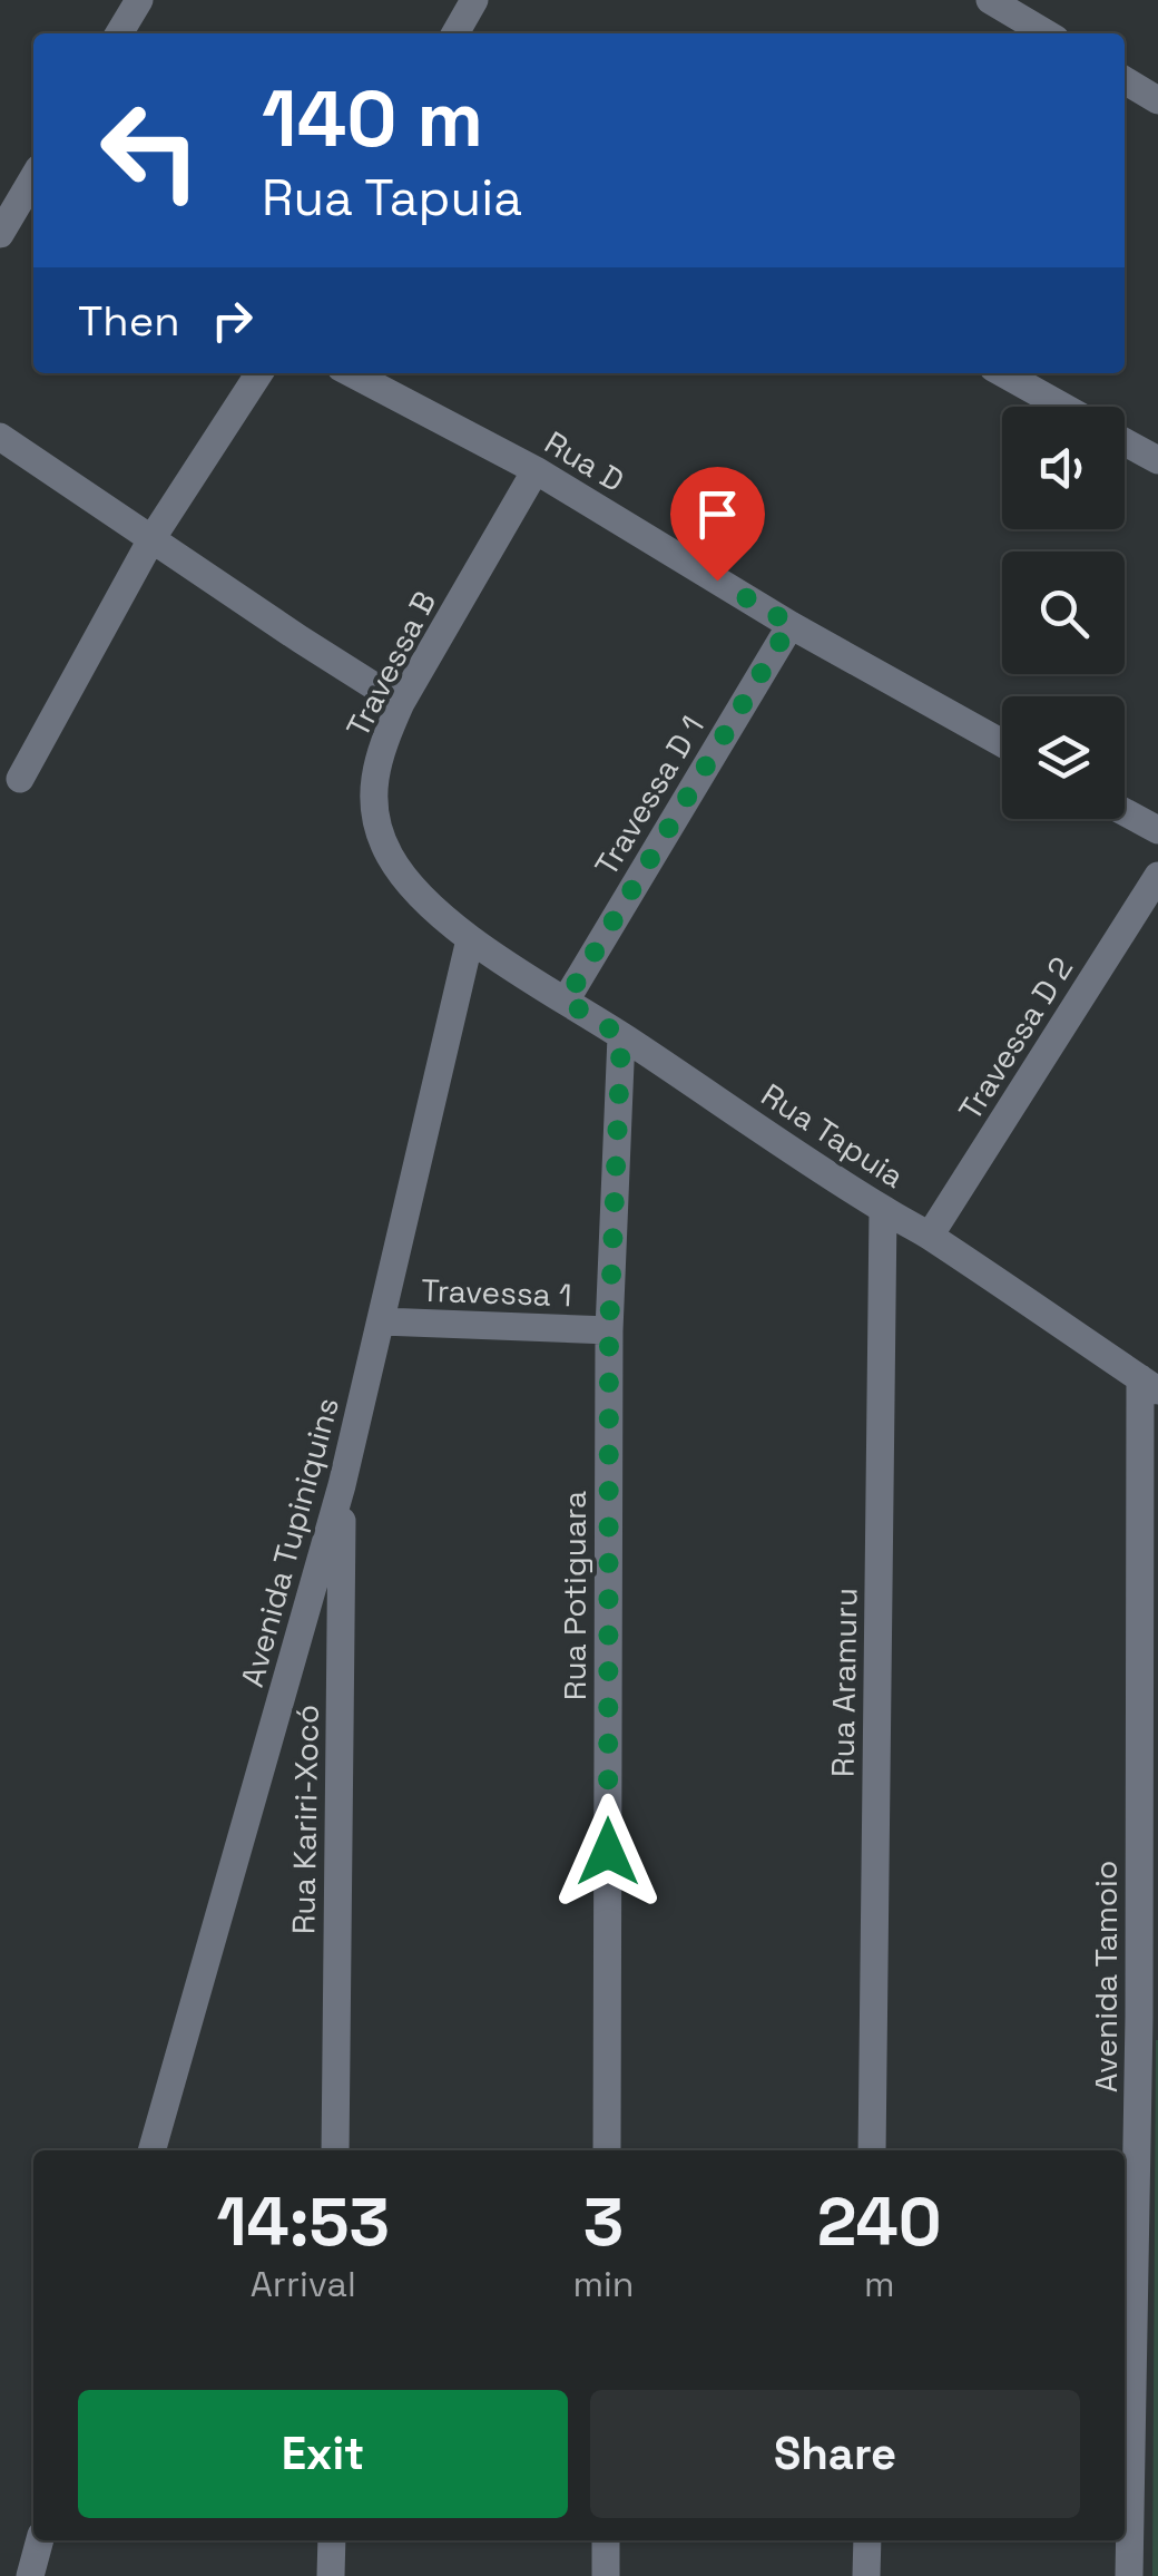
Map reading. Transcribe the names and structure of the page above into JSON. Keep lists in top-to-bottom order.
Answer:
{
  "streets": {
    "street": [
      "Rua D",
      "Travessa B",
      "Travessa D 1",
      "Travessa D 2",
      "Rua Tapuia",
      "Travessa 1",
      "Avenida Tupiniquins",
      "Rua Potiguara",
      "Rua Aramuru",
      "Rua Kariri-Xocó",
      "Avenida Tamoio"
    ]
  },
  "crossings": [
    ["Rua D", "Travessa B"],
    ["Rua D", "Travessa D 1"],
    ["Travessa B", "Rua Tapuia"],
    ["Travessa B", "Avenida Tupiniquins"],
    ["Travessa D 1", "Rua Tapuia"],
    ["Travessa D 2", "Rua Tapuia"],
    ["Rua Tapuia", "Avenida Tupiniquins"],
    ["Rua Tapuia", "Rua Potiguara"],
    ["Rua Tapuia", "Rua Aramuru"],
    ["Rua Tapuia", "Avenida Tamoio"],
    ["Travessa 1", "Avenida Tupiniquins"],
    ["Travessa 1", "Rua Potiguara"],
    ["Avenida Tupiniquins", "Rua Kariri-Xocó"]
  ],
  "page": {
    "turn": ["140 m", "Rua Tapuia"],
    "then": "Then",
    "eta": [
      "14:53",
      "Arrival",
      "3",
      "min",
      "240",
      "m"
    ],
    "buttons": ["Exit", "Share"]
  }
}
